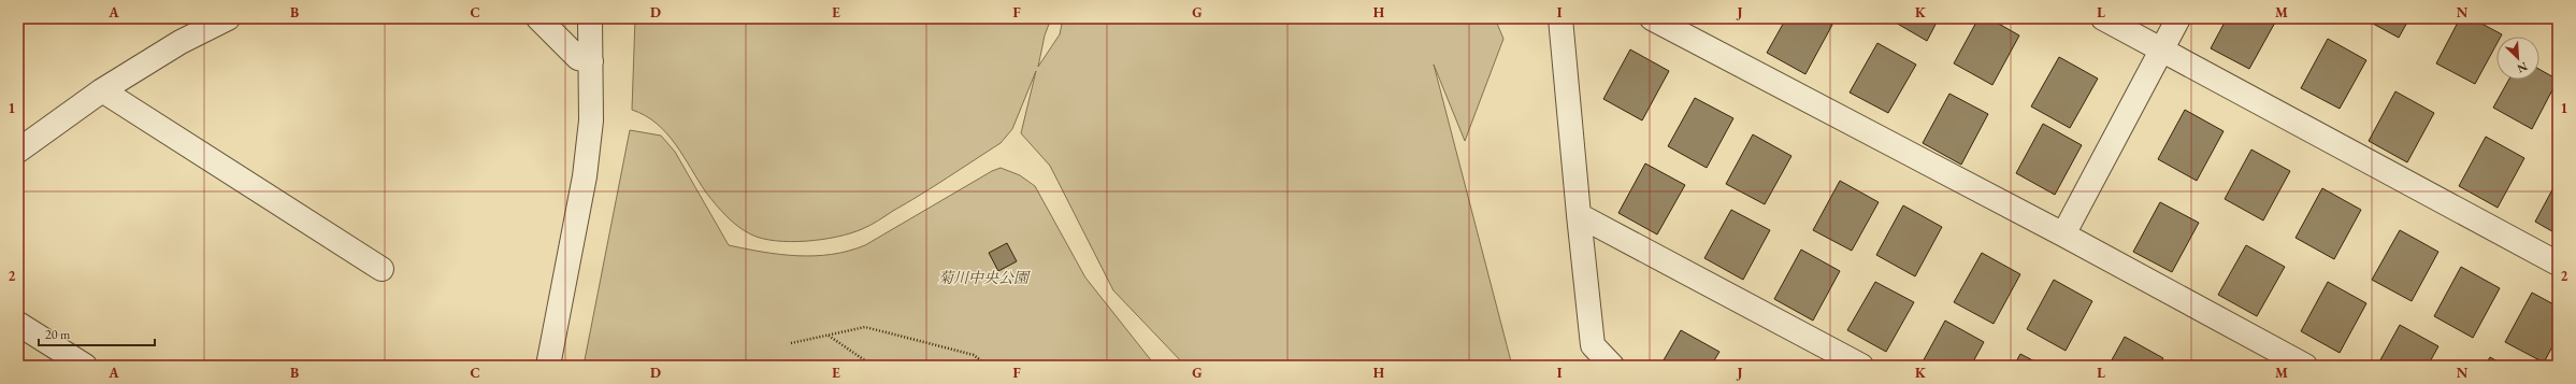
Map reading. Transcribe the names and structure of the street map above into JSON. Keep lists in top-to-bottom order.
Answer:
{
  "parks": ["菊川中央公園"],
  "scale_bar": "20 m",
  "north": "bottom right",
  "grid": {
    "columns": [
      "A",
      "B",
      "C",
      "D",
      "E",
      "F",
      "G",
      "H",
      "I",
      "J",
      "K",
      "L",
      "M",
      "N"
    ],
    "rows": ["1", "2"]
  }
}
